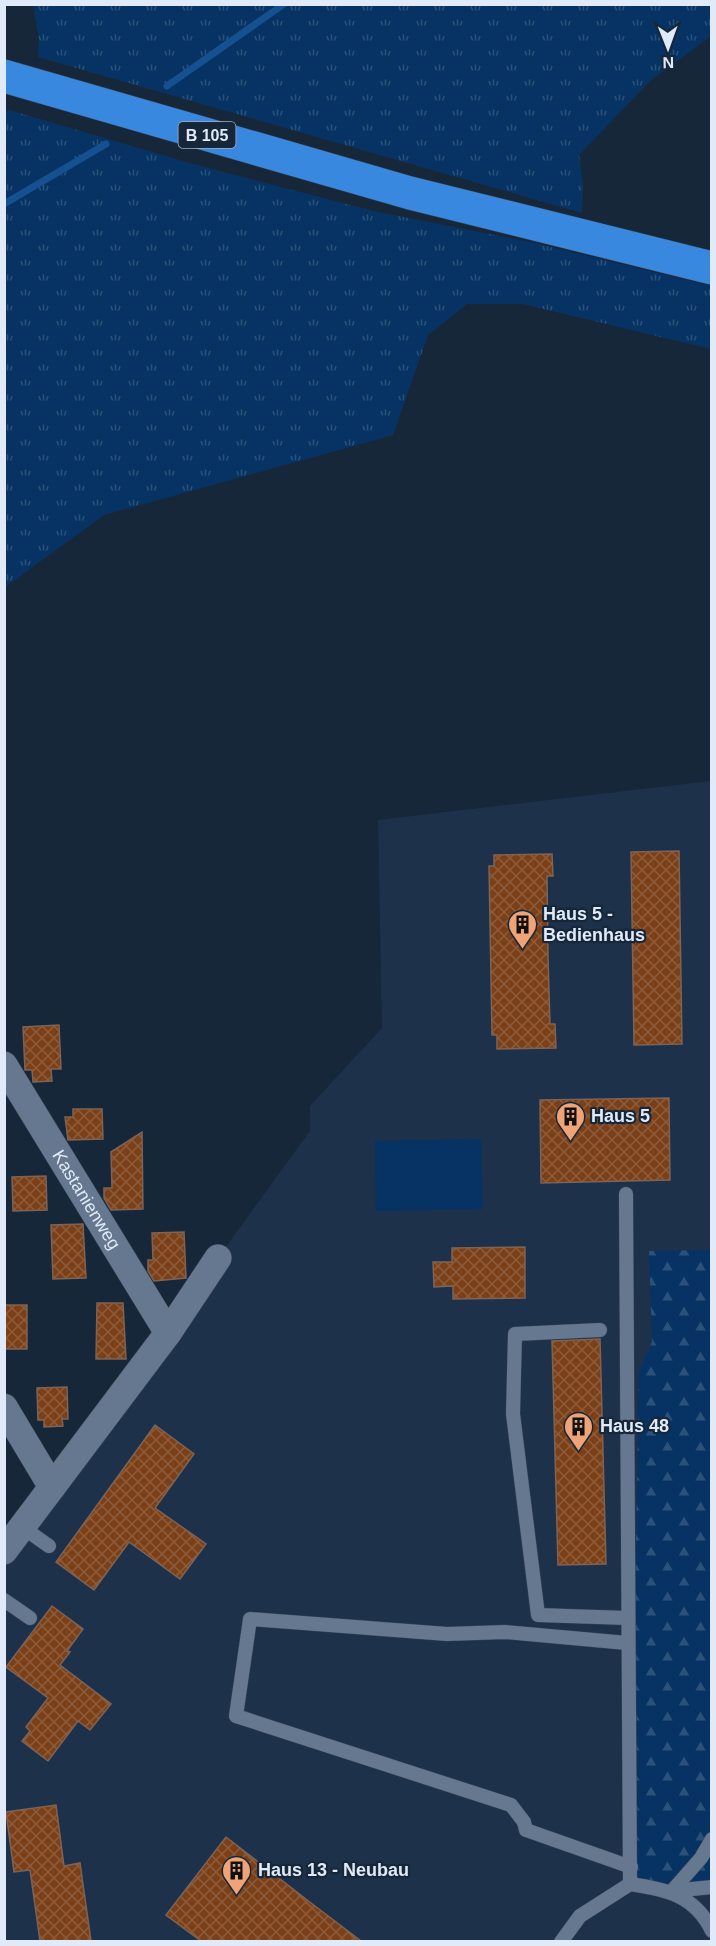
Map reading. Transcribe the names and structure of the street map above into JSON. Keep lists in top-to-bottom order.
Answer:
{
  "streets": {
    "highway": ["B 105"],
    "street": ["Kastanienweg"]
  },
  "places": {
    "building": [
      "Haus 5 - Bedienhaus",
      "Haus 5",
      "Haus 48",
      "Haus 13 - Neubau"
    ]
  },
  "north": "bottom"
}
